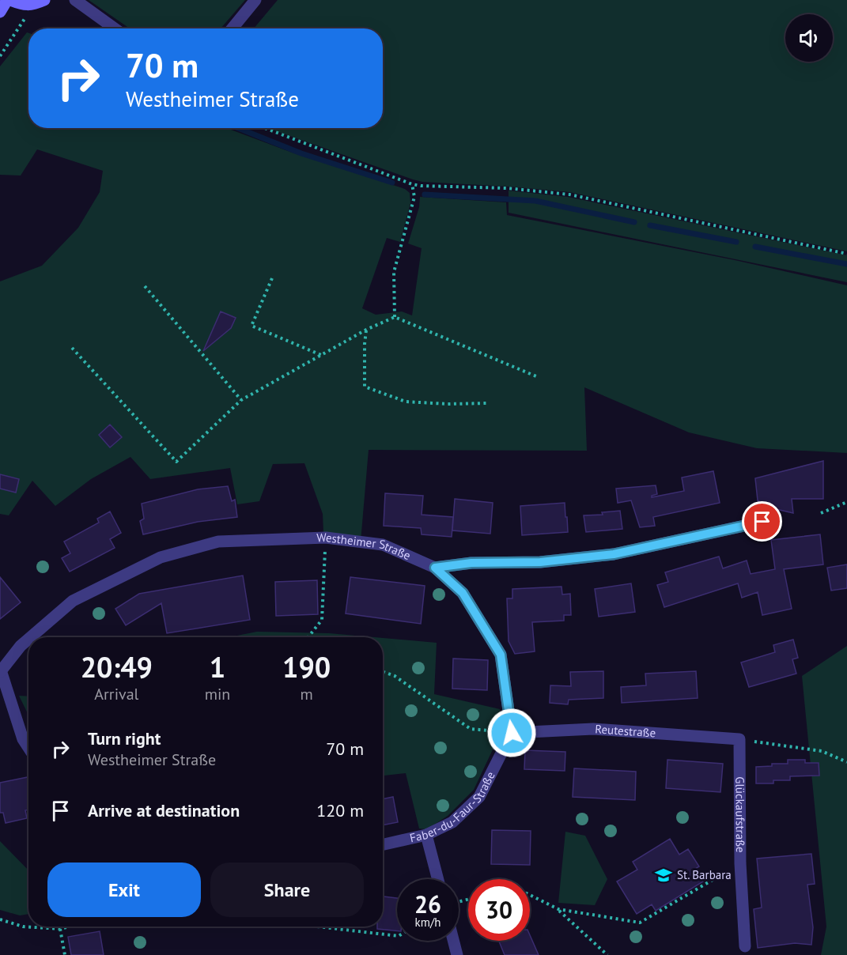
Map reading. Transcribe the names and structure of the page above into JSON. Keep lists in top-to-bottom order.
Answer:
{
  "streets": {
    "street": [
      "Westheimer Straße",
      "Reutestraße",
      "Faber-du-Faur-Straße",
      "Glückaufstraße"
    ]
  },
  "crossings": [
    ["Reutestraße", "Faber-du-Faur-Straße"],
    ["Reutestraße", "Glückaufstraße"]
  ],
  "places": {
    "school or university": ["St. Barbara"]
  },
  "page": {
    "turn": ["70 m", "Westheimer Straße"],
    "eta": [
      "20:49",
      "Arrival",
      "1",
      "min",
      "190",
      "m"
    ],
    "list": [
      {
        "name": "Turn right",
        "note": "Westheimer Straße",
        "value": "70 m"
      },
      {
        "name": "Arrive at destination",
        "value": "120 m"
      }
    ],
    "buttons": ["Exit", "Share"],
    "speed": "26 km/h",
    "limit": "30"
  }
}
